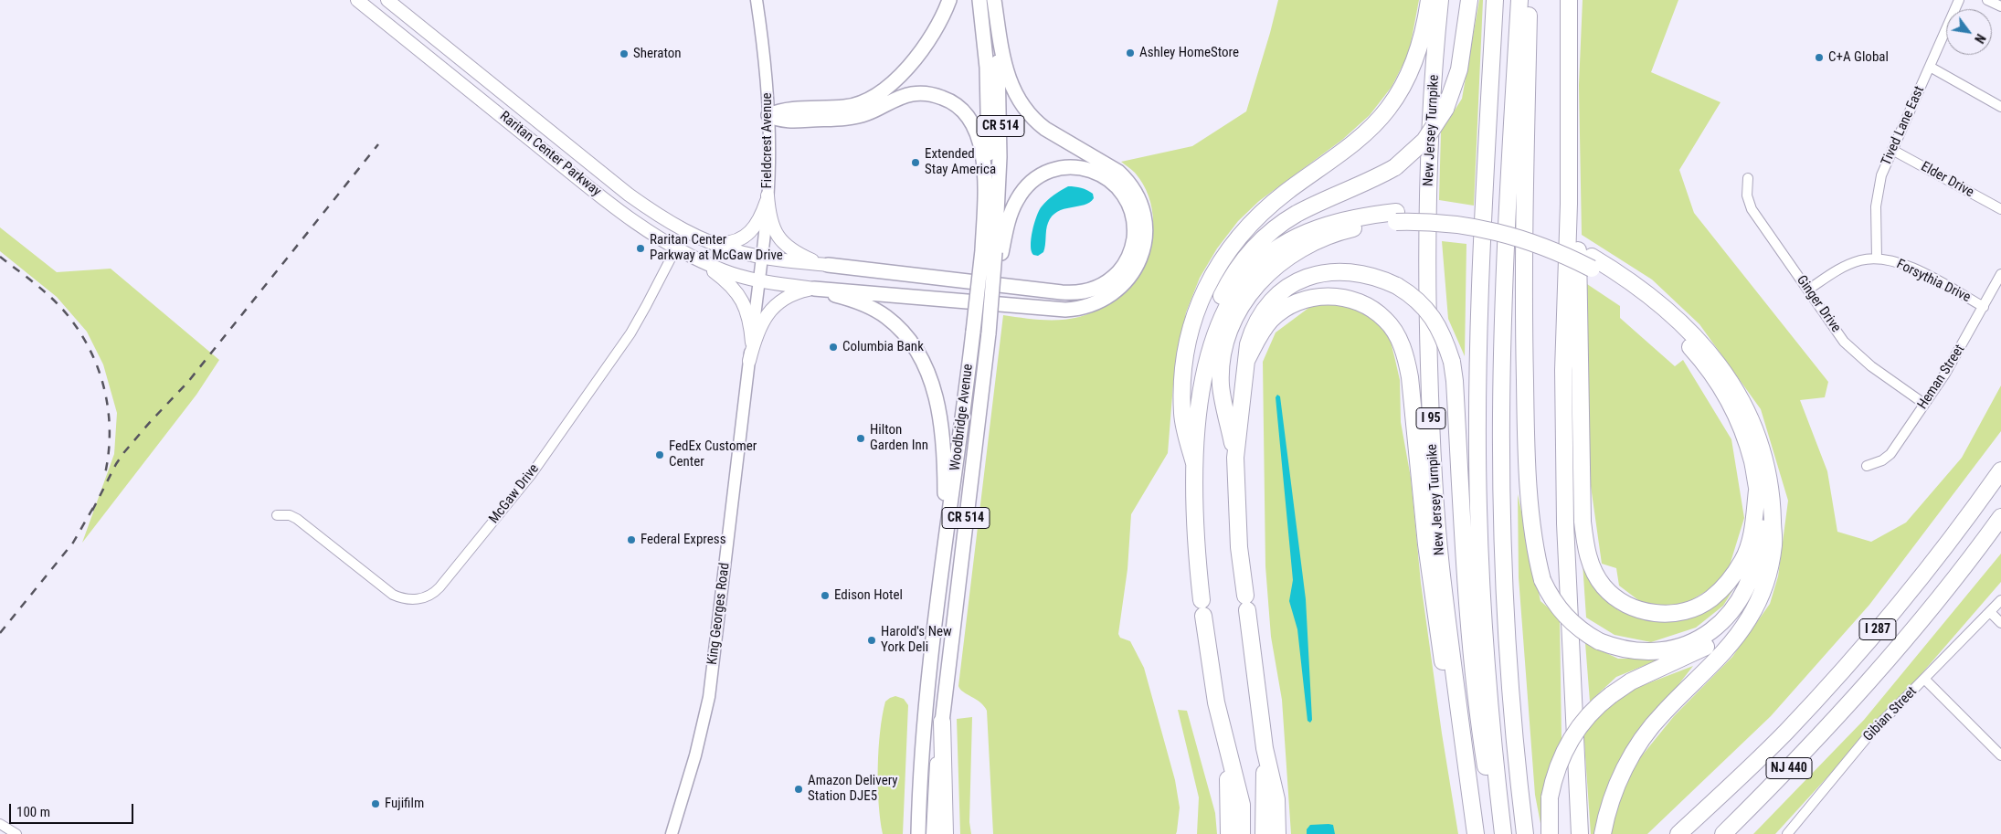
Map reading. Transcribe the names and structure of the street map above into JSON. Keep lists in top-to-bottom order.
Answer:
{
  "streets": {
    "highway": [
      "New Jersey Turnpike",
      "I 95",
      "I 287",
      "NJ 440"
    ],
    "main road": ["CR 514", "Raritan Center Parkway", "Woodbridge Avenue"],
    "street": [
      "Tived Lane East",
      "Fieldcrest Avenue",
      "Elder Drive",
      "Forsythia Drive",
      "Ginger Drive",
      "Heman Street",
      "McGaw Drive",
      "King Georges Road",
      "Gibian Street"
    ]
  },
  "crossings": [
    ["Tived Lane East", "Elder Drive"],
    ["Tived Lane East", "Forsythia Drive"],
    ["Fieldcrest Avenue", "Raritan Center Parkway"],
    ["Fieldcrest Avenue", "King Georges Road"],
    ["Raritan Center Parkway", "McGaw Drive"],
    ["Raritan Center Parkway", "King Georges Road"],
    ["Forsythia Drive", "Ginger Drive"],
    ["Forsythia Drive", "Heman Street"],
    ["Ginger Drive", "Heman Street"],
    ["I 287", "NJ 440"]
  ],
  "places": [
    "Ashley HomeStore",
    "Sheraton",
    "C+A Global",
    "Extended Stay America",
    "Raritan Center Parkway at McGaw Drive",
    "Columbia Bank",
    "Hilton Garden Inn",
    "FedEx Customer Center",
    "Federal Express",
    "Edison Hotel",
    "Harold's New York Deli",
    "Amazon Delivery Station DJE5",
    "Fujifilm"
  ],
  "scale_bar": "100 m",
  "north": "bottom right"
}
